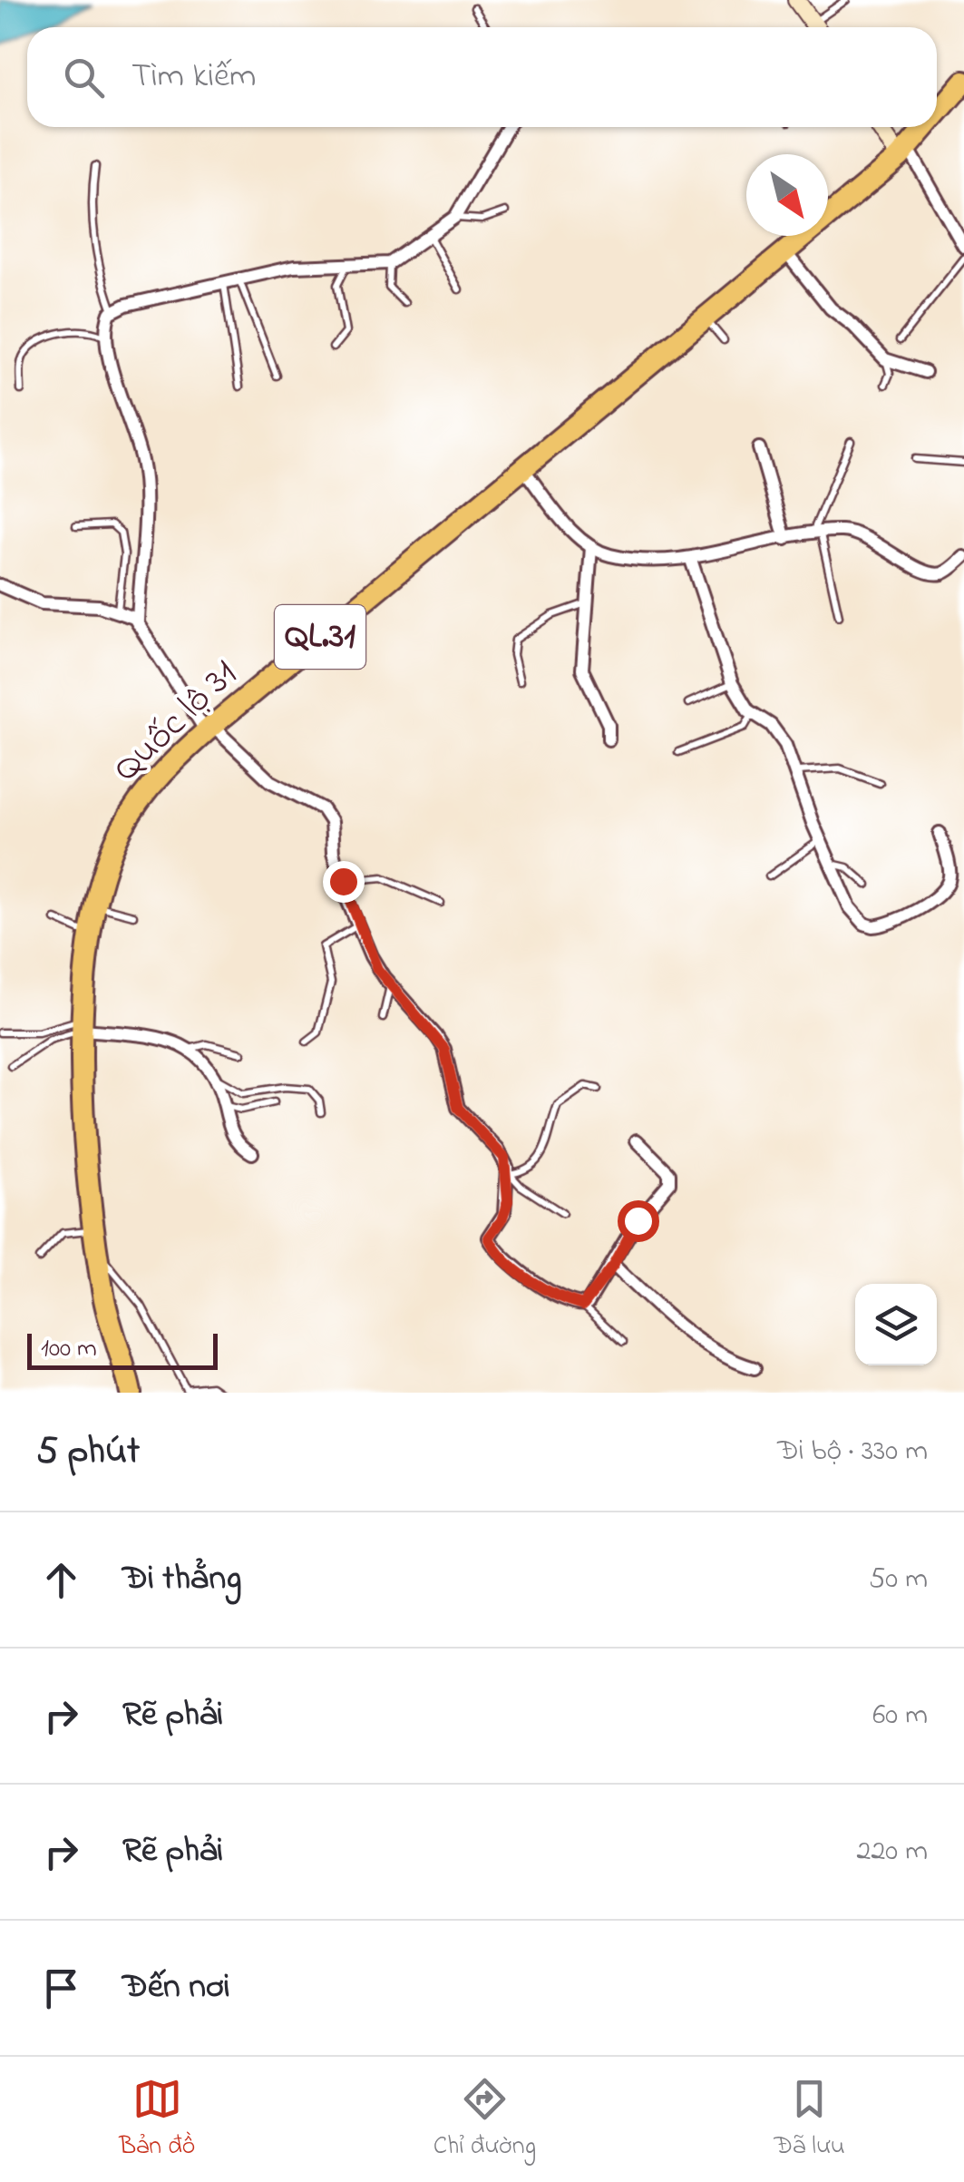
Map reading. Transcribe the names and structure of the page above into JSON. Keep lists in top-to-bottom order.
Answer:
{
  "streets": {
    "highway": ["QL.31", "Quốc lộ 31"]
  },
  "scale_bar": "100 m",
  "north": "bottom right",
  "page": {
    "search": "Tìm kiếm",
    "scale": "100 m",
    "heading": ["5 phút", "Đi bộ · 330 m"],
    "list": [
      ["Đi thẳng", "50 m"],
      ["Rẽ phải", "60 m"],
      ["Rẽ phải", "220 m"],
      "Đến nơi"
    ],
    "nav": ["Bản đồ", "Chỉ đường", "Đã lưu"]
  }
}
